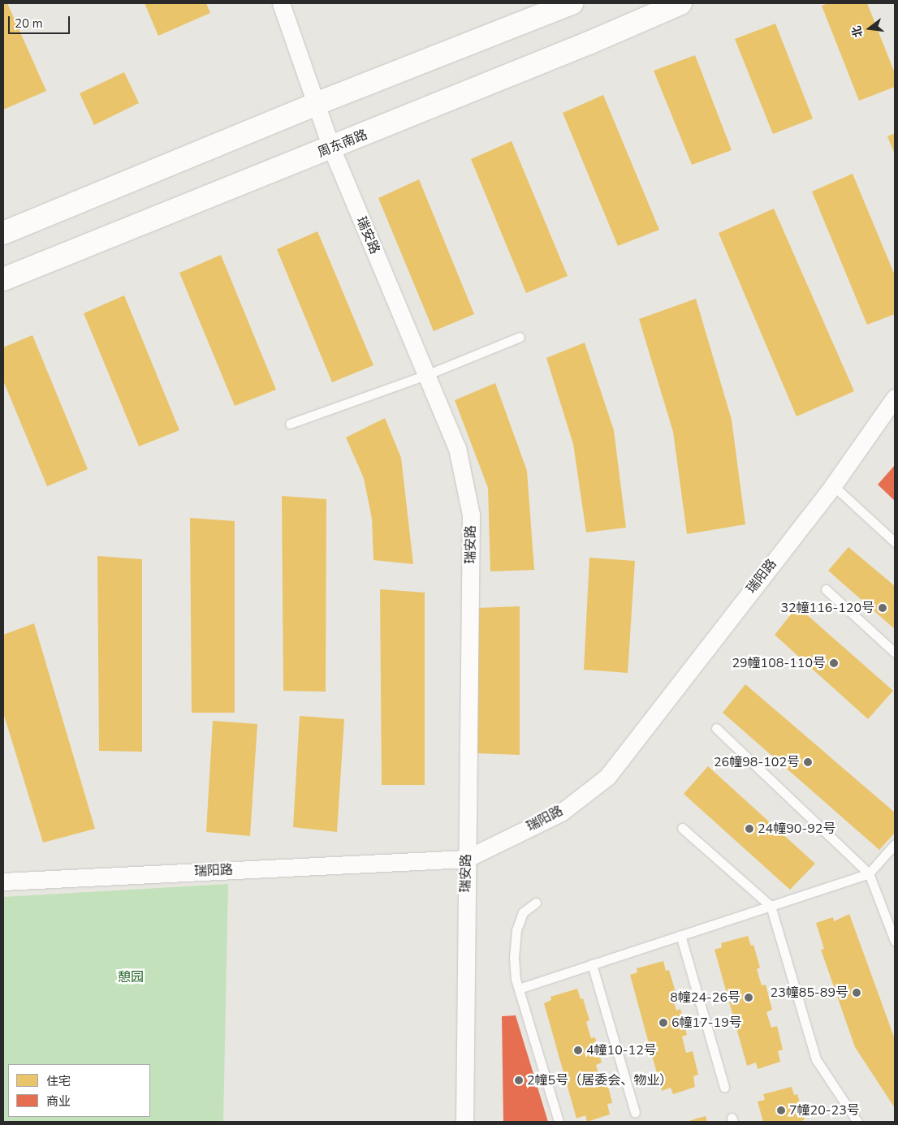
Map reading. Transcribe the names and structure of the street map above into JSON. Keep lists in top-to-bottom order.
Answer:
{
  "streets": {
    "street": ["周东南路", "瑞安路", "瑞阳路"]
  },
  "crossings": [
    ["周东南路", "瑞安路"],
    ["瑞安路", "瑞阳路"]
  ],
  "parks": ["憩园"],
  "places": [
    "32幢116-120号",
    "29幢108-110号",
    "26幢98-102号",
    "24幢90-92号",
    "23幢85-89号",
    "8幢24-26号",
    "6幢17-19号",
    "4幢10-12号",
    "2幢5号（居委会、物业）",
    "7幢20-23号"
  ],
  "legend": ["住宅", "商业"],
  "scale_bar": "20 m",
  "north": "left"
}
